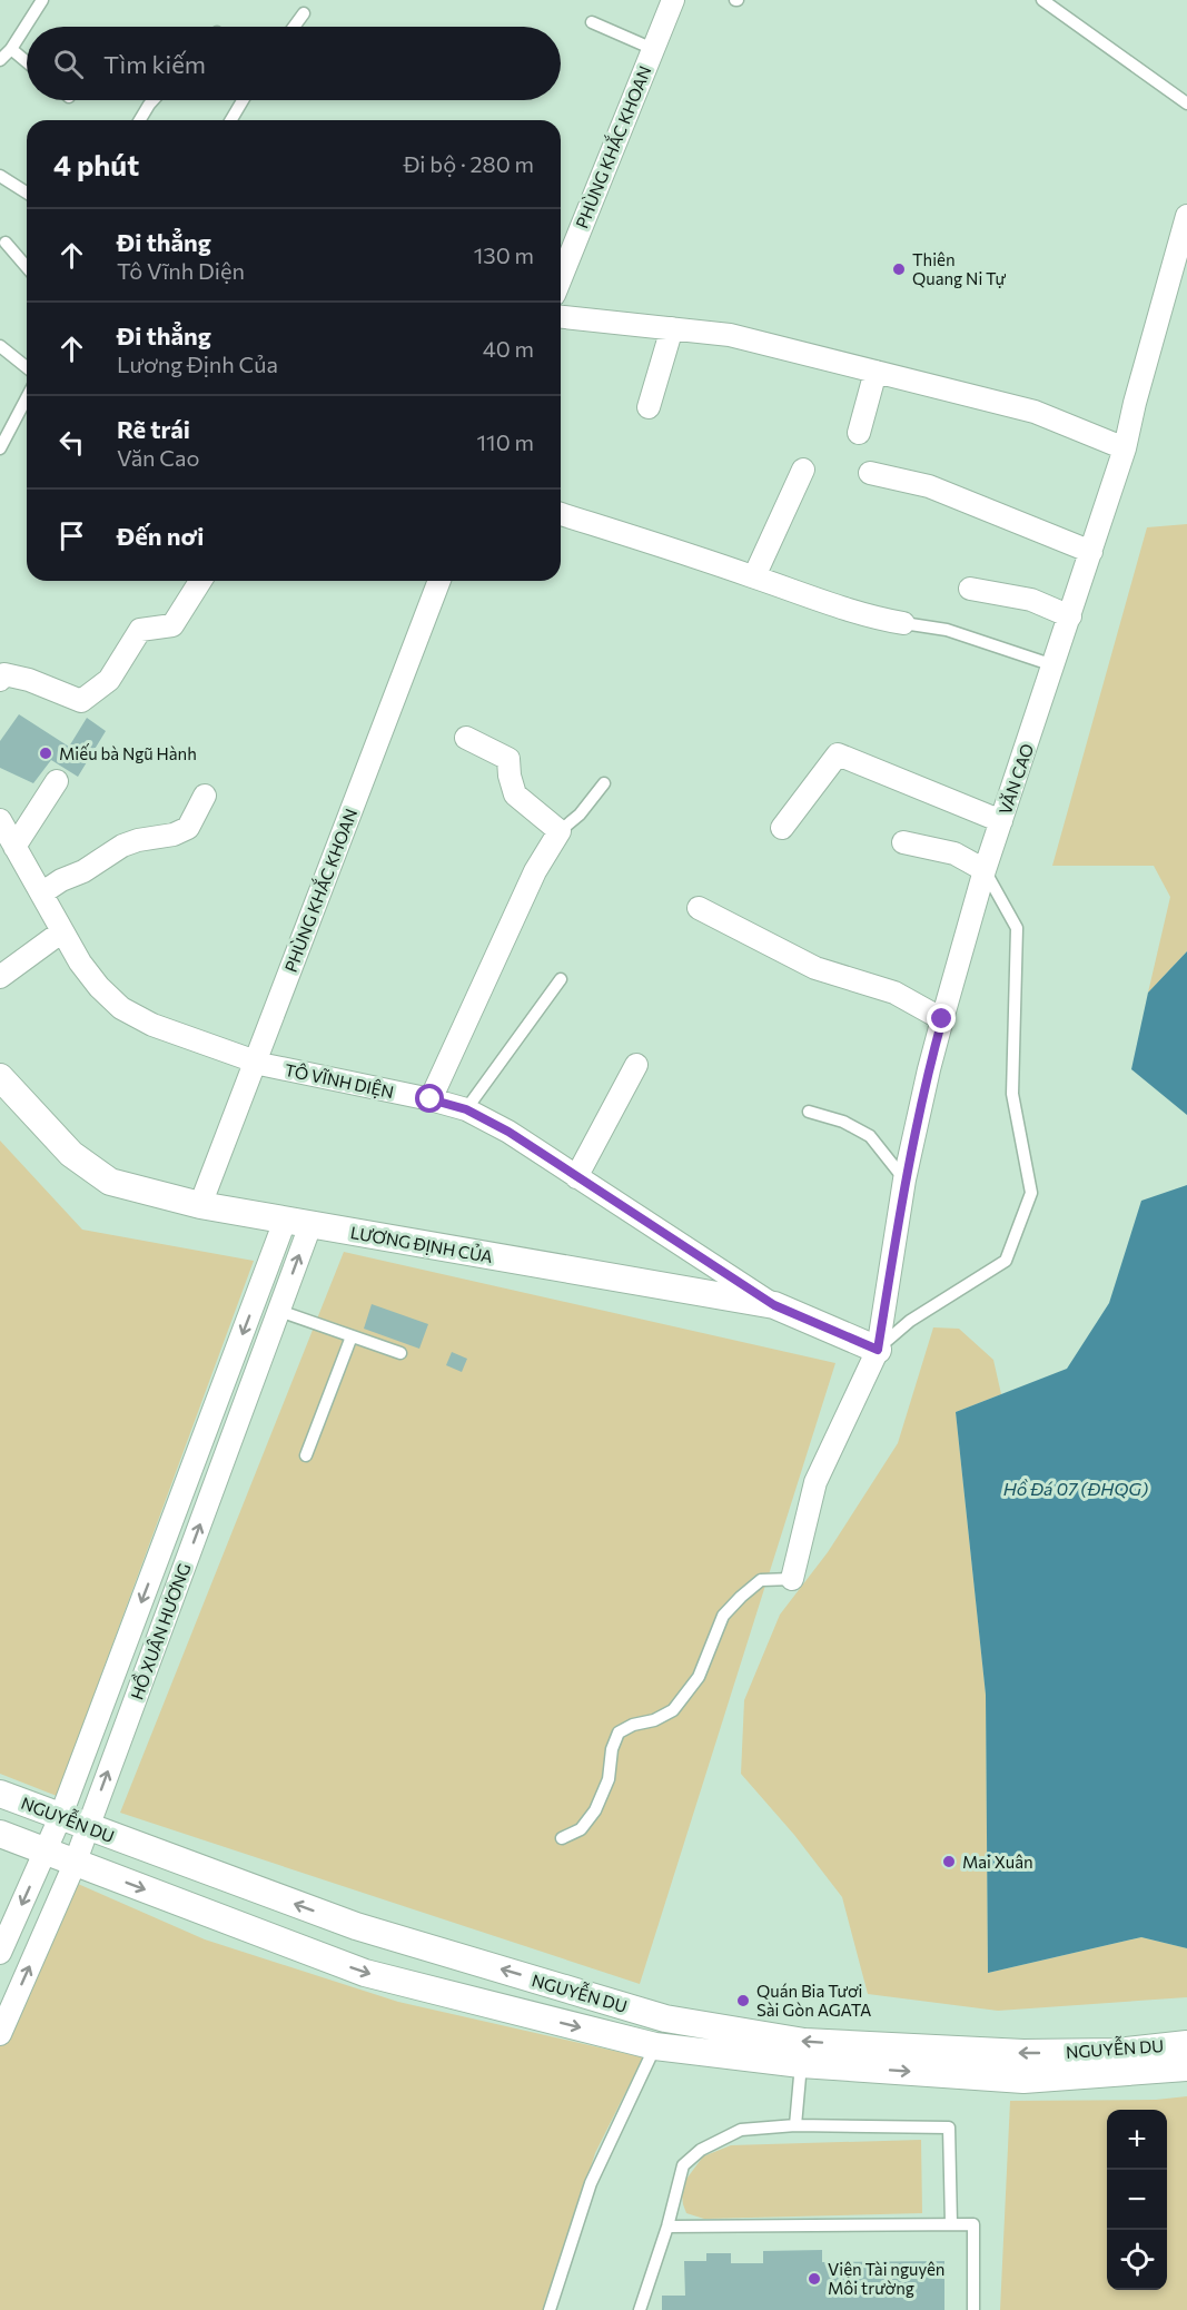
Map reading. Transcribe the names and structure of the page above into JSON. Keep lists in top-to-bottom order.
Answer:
{
  "streets": {
    "street": [
      "PHÙNG KHẮC KHOAN",
      "VĂN CAO",
      "TÔ VĨNH DIỆN",
      "LƯƠNG ĐỊNH CỦA",
      "HỒ XUÂN HƯƠNG",
      "NGUYỄN DU"
    ]
  },
  "crossings": [
    ["PHÙNG KHẮC KHOAN", "TÔ VĨNH DIỆN"],
    ["PHÙNG KHẮC KHOAN", "LƯƠNG ĐỊNH CỦA"],
    ["VĂN CAO", "LƯƠNG ĐỊNH CỦA"],
    ["TÔ VĨNH DIỆN", "LƯƠNG ĐỊNH CỦA"],
    ["LƯƠNG ĐỊNH CỦA", "HỒ XUÂN HƯƠNG"],
    ["HỒ XUÂN HƯƠNG", "NGUYỄN DU"]
  ],
  "water": ["Hồ Đá 07 (ĐHQG)"],
  "places": [
    "Thiên Quang Ni Tự",
    "Miếu bà Ngũ Hành",
    "Mai Xuân",
    "Quán Bia Tươi Sài Gòn AGATA",
    "Viện Tài nguyên Môi trường"
  ],
  "page": {
    "search": "Tìm kiếm",
    "heading": ["4 phút", "Đi bộ · 280 m"],
    "list": [
      ["Đi thẳng", "Tô Vĩnh Diện", "130 m"],
      ["Đi thẳng", "Lương Định Của", "40 m"],
      ["Rẽ trái", "Văn Cao", "110 m"],
      "Đến nơi"
    ],
    "map_buttons": ["+", "−"]
  }
}
